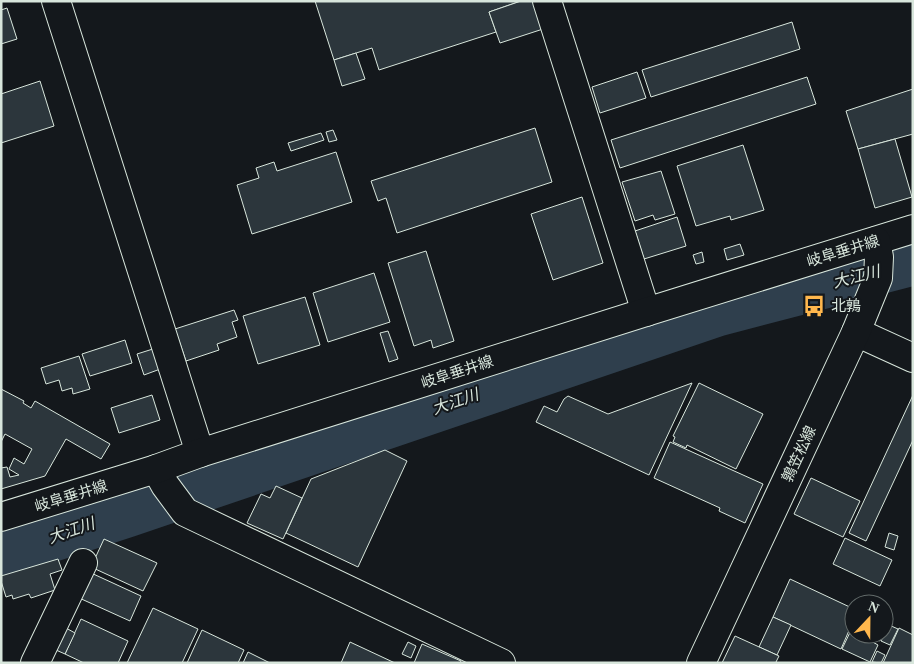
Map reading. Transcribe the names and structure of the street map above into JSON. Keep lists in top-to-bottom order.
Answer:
{
  "streets": {
    "main road": ["岐阜垂井線", "鶉笠松線"]
  },
  "crossings": [
    ["岐阜垂井線", "鶉笠松線"]
  ],
  "water": ["大江川"],
  "places": {
    "bus stop": ["北鶉"]
  },
  "north": "top"
}
